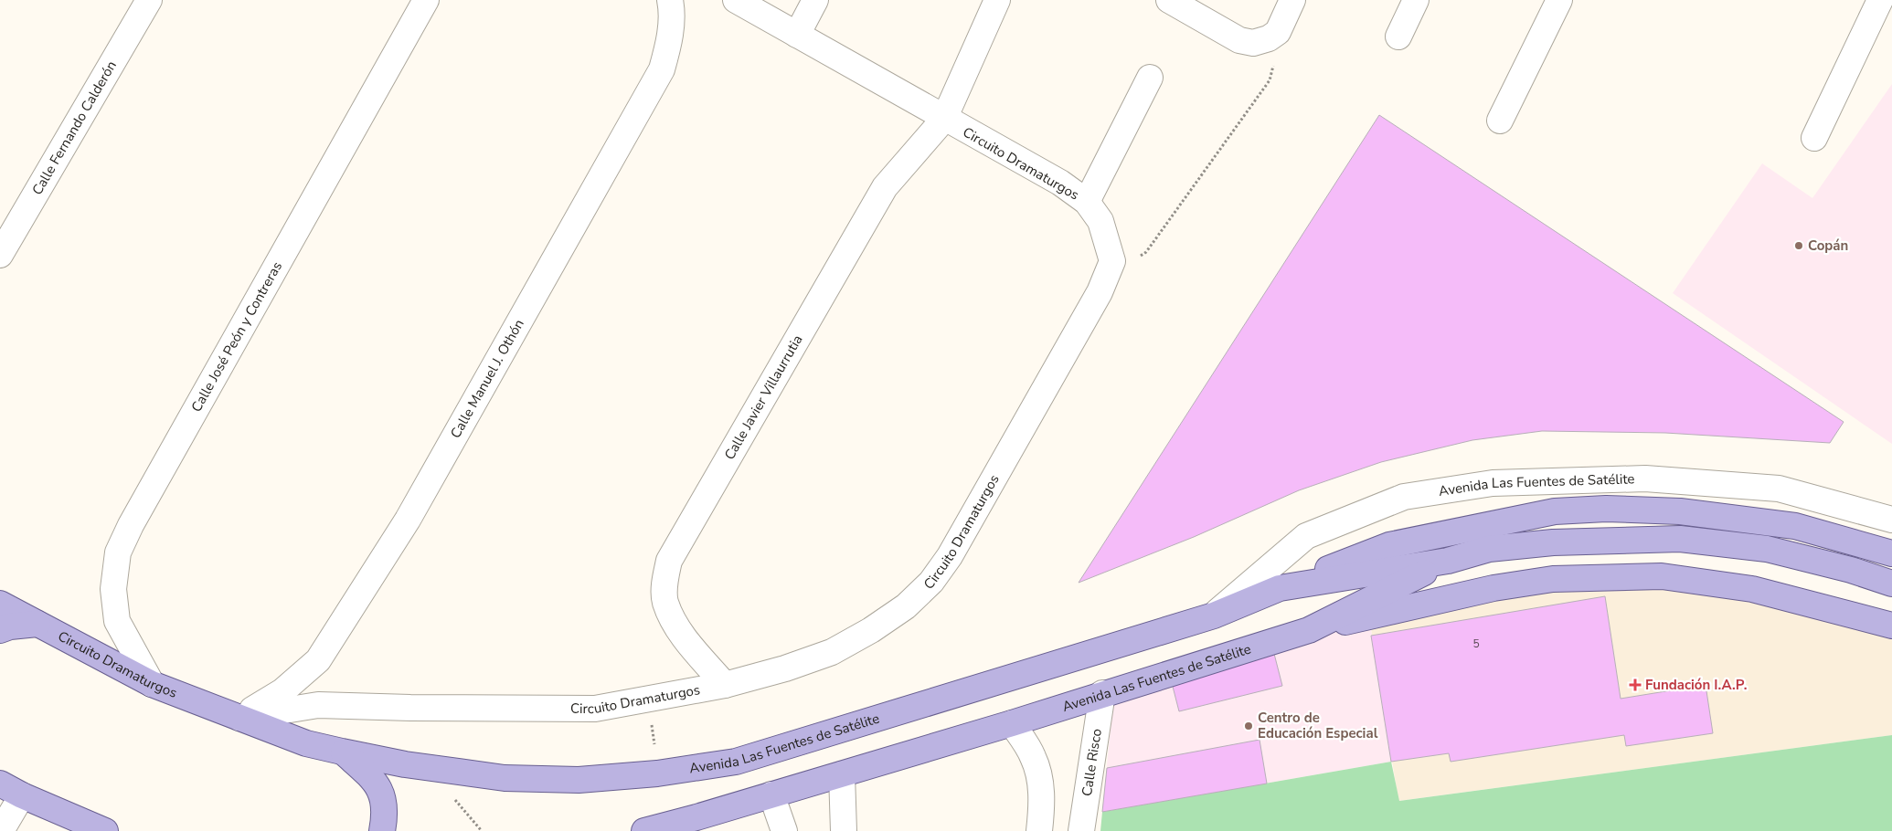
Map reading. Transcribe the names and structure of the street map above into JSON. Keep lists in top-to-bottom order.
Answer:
{
  "streets": {
    "main road": ["Circuito Dramaturgos", "Avenida Las Fuentes de Satélite"],
    "street": [
      "Calle Fernando Calderón",
      "Calle José Peón y Contreras",
      "Calle Manuel J. Othón",
      "Calle Javier Villaurrutia",
      "Calle Risco"
    ]
  },
  "crossings": [
    ["Circuito Dramaturgos", "Calle José Peón y Contreras"],
    ["Circuito Dramaturgos", "Calle Manuel J. Othón"],
    ["Circuito Dramaturgos", "Calle Javier Villaurrutia"],
    ["Circuito Dramaturgos", "Avenida Las Fuentes de Satélite"],
    ["Avenida Las Fuentes de Satélite", "Calle Risco"]
  ],
  "places": {
    "other": ["Copán", "Centro de Educación Especial"],
    "health": ["Fundación I.A.P."]
  },
  "house_numbers": ["5"]
}
